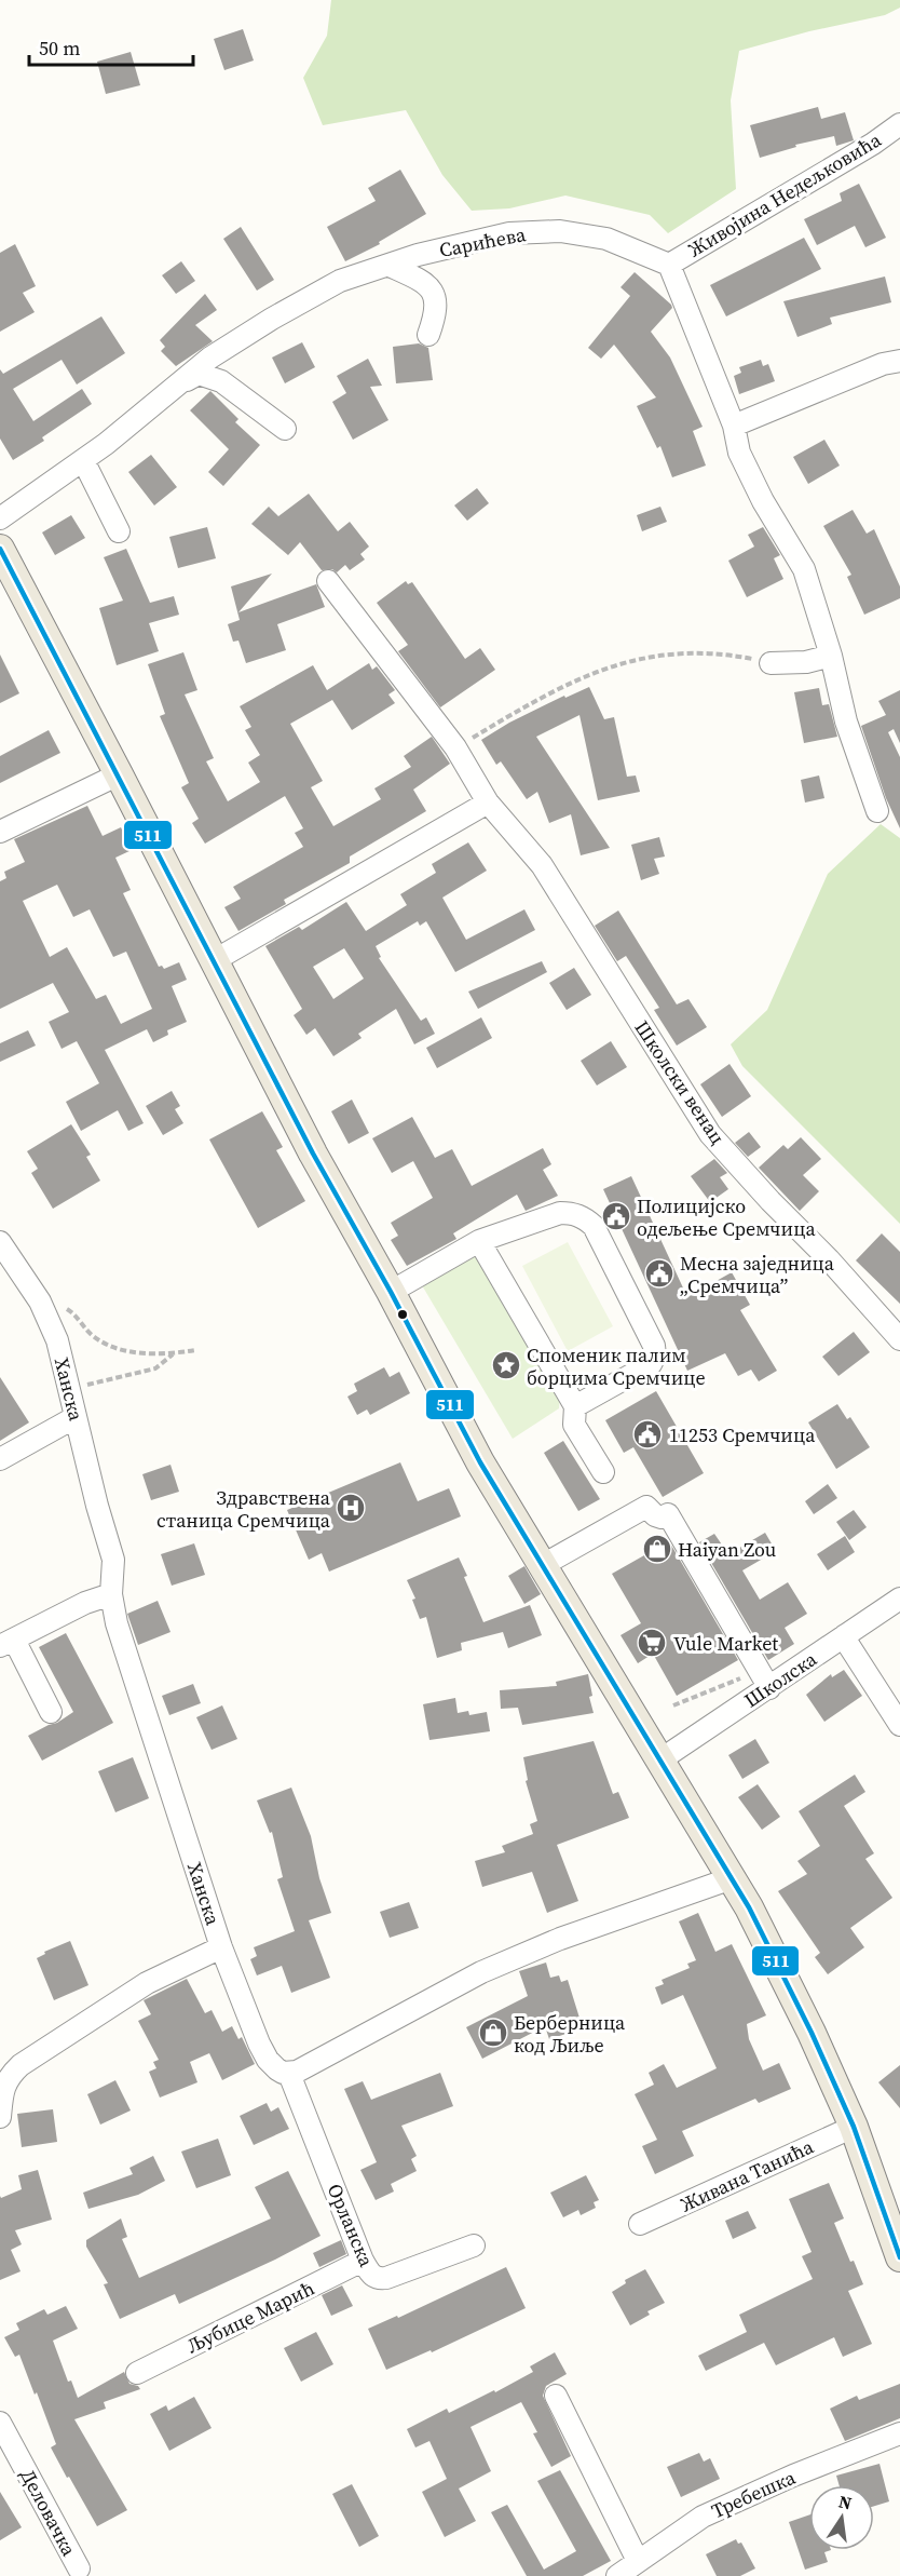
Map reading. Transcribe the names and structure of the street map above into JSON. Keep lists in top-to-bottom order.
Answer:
{
  "streets": {
    "street": [
      "Живојина Недељковића",
      "Сарићева",
      "Школски венац",
      "Ханска",
      "Школска",
      "Живана Танића",
      "Орланска",
      "Љубице Марић",
      "Требешка",
      "Деловачка"
    ]
  },
  "crossings": [
    ["Живојина Недељковића", "Сарићева"],
    ["Ханска", "Орланска"],
    ["Орланска", "Љубице Марић"]
  ],
  "places": {
    "public building": ["Полицијско одељење Сремчица", "Месна заједница „Сремчица”", "11253 Сремчица"],
    "place": ["Споменик палим борцима Сремчице"],
    "hospital": ["Здравствена станица Сремчица"],
    "shop": ["Haiyan Zou", "Берберница код Љиље"],
    "supermarket": ["Vule Market"]
  },
  "lines": ["transit line 511"],
  "scale_bar": "50 m",
  "north": "top"
}
